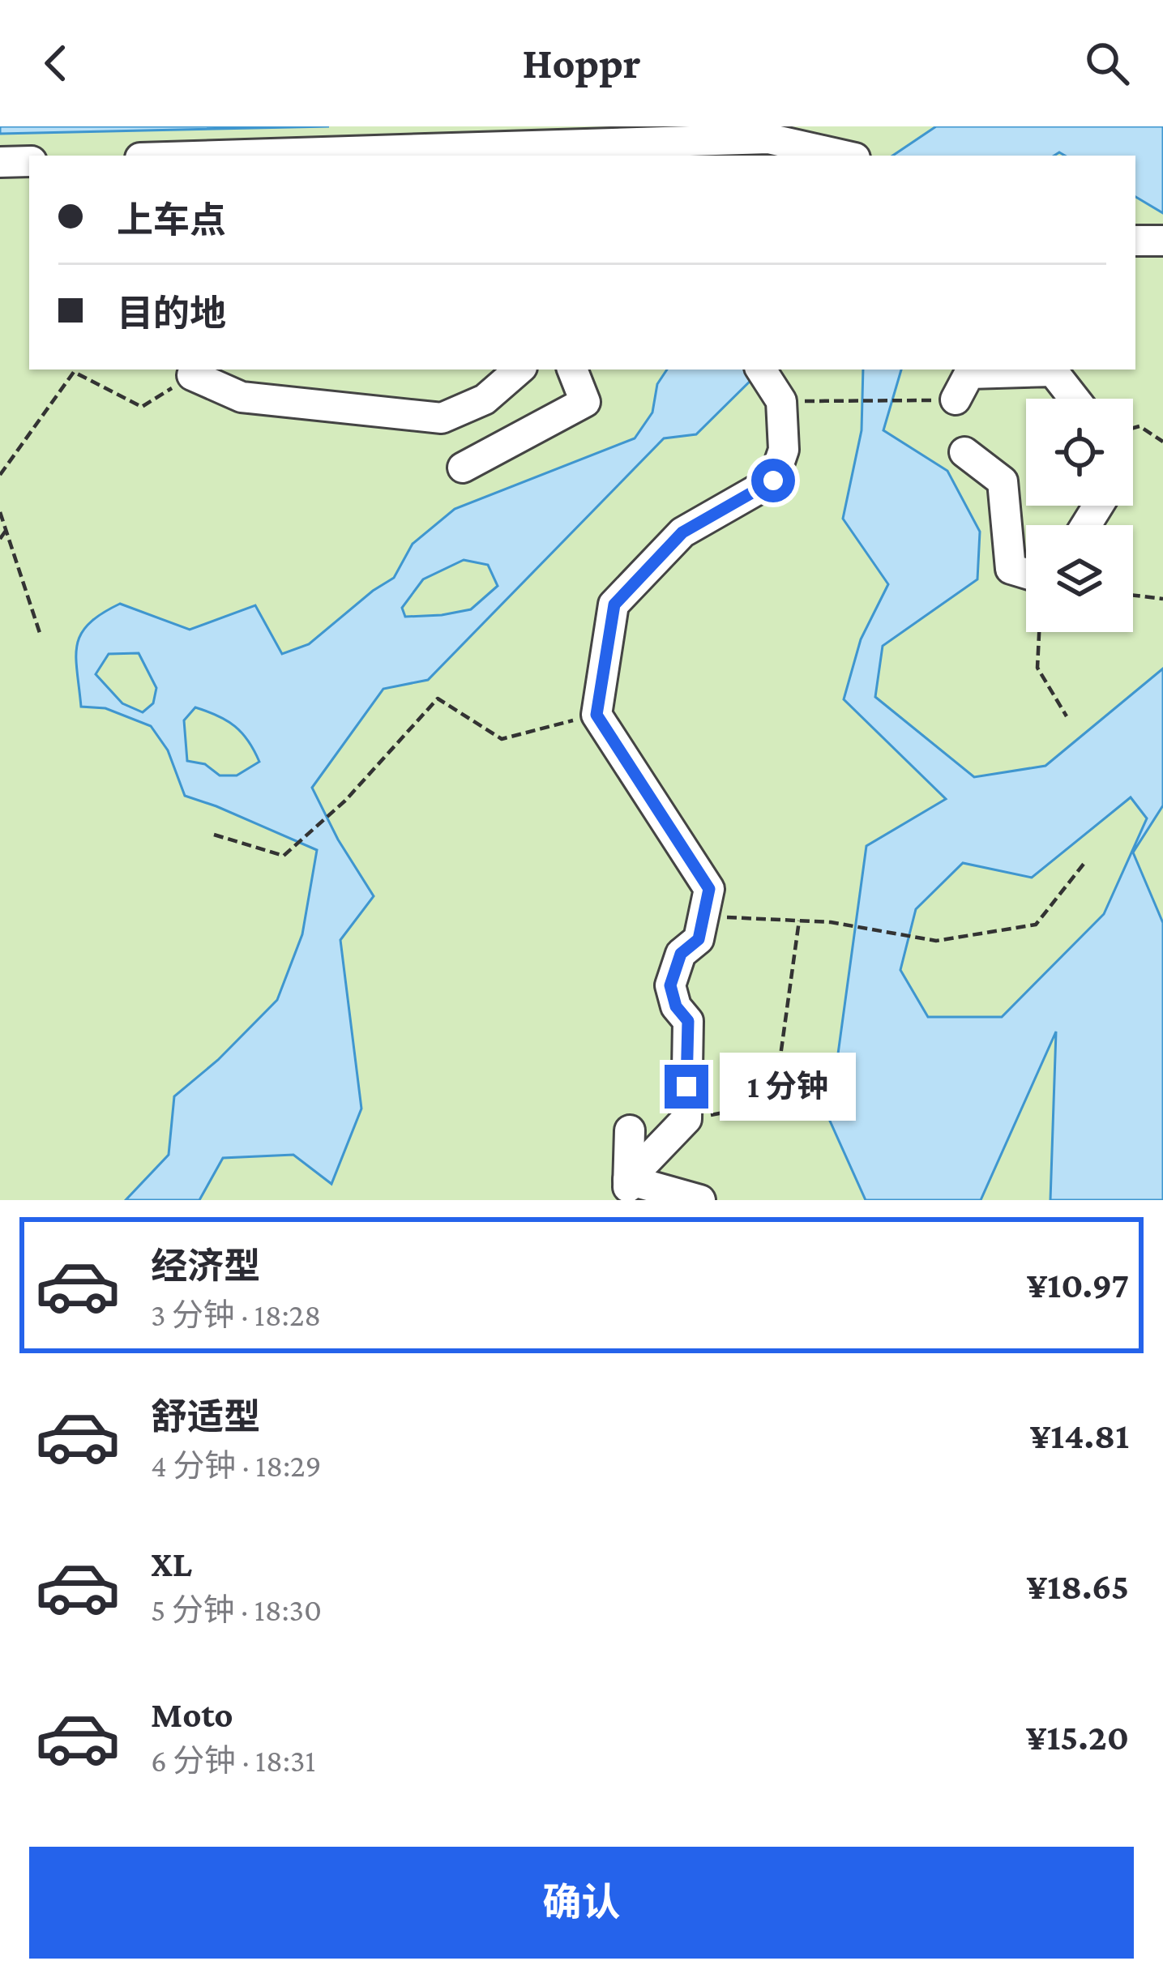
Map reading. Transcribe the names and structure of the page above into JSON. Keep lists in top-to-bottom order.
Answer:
{
  "page": {
    "header": "Hoppr",
    "banner": ["上车点", "目的地"],
    "bubble": "1 分钟",
    "list": [
      {
        "name": "经济型",
        "note": "3 分钟 · 18:28",
        "value": "¥10.97"
      },
      {
        "name": "舒适型",
        "note": "4 分钟 · 18:29",
        "value": "¥14.81"
      },
      {
        "name": "XL",
        "note": "5 分钟 · 18:30",
        "value": "¥18.65"
      },
      {
        "name": "Moto",
        "note": "6 分钟 · 18:31",
        "value": "¥15.20"
      }
    ],
    "buttons": "确认"
  }
}
